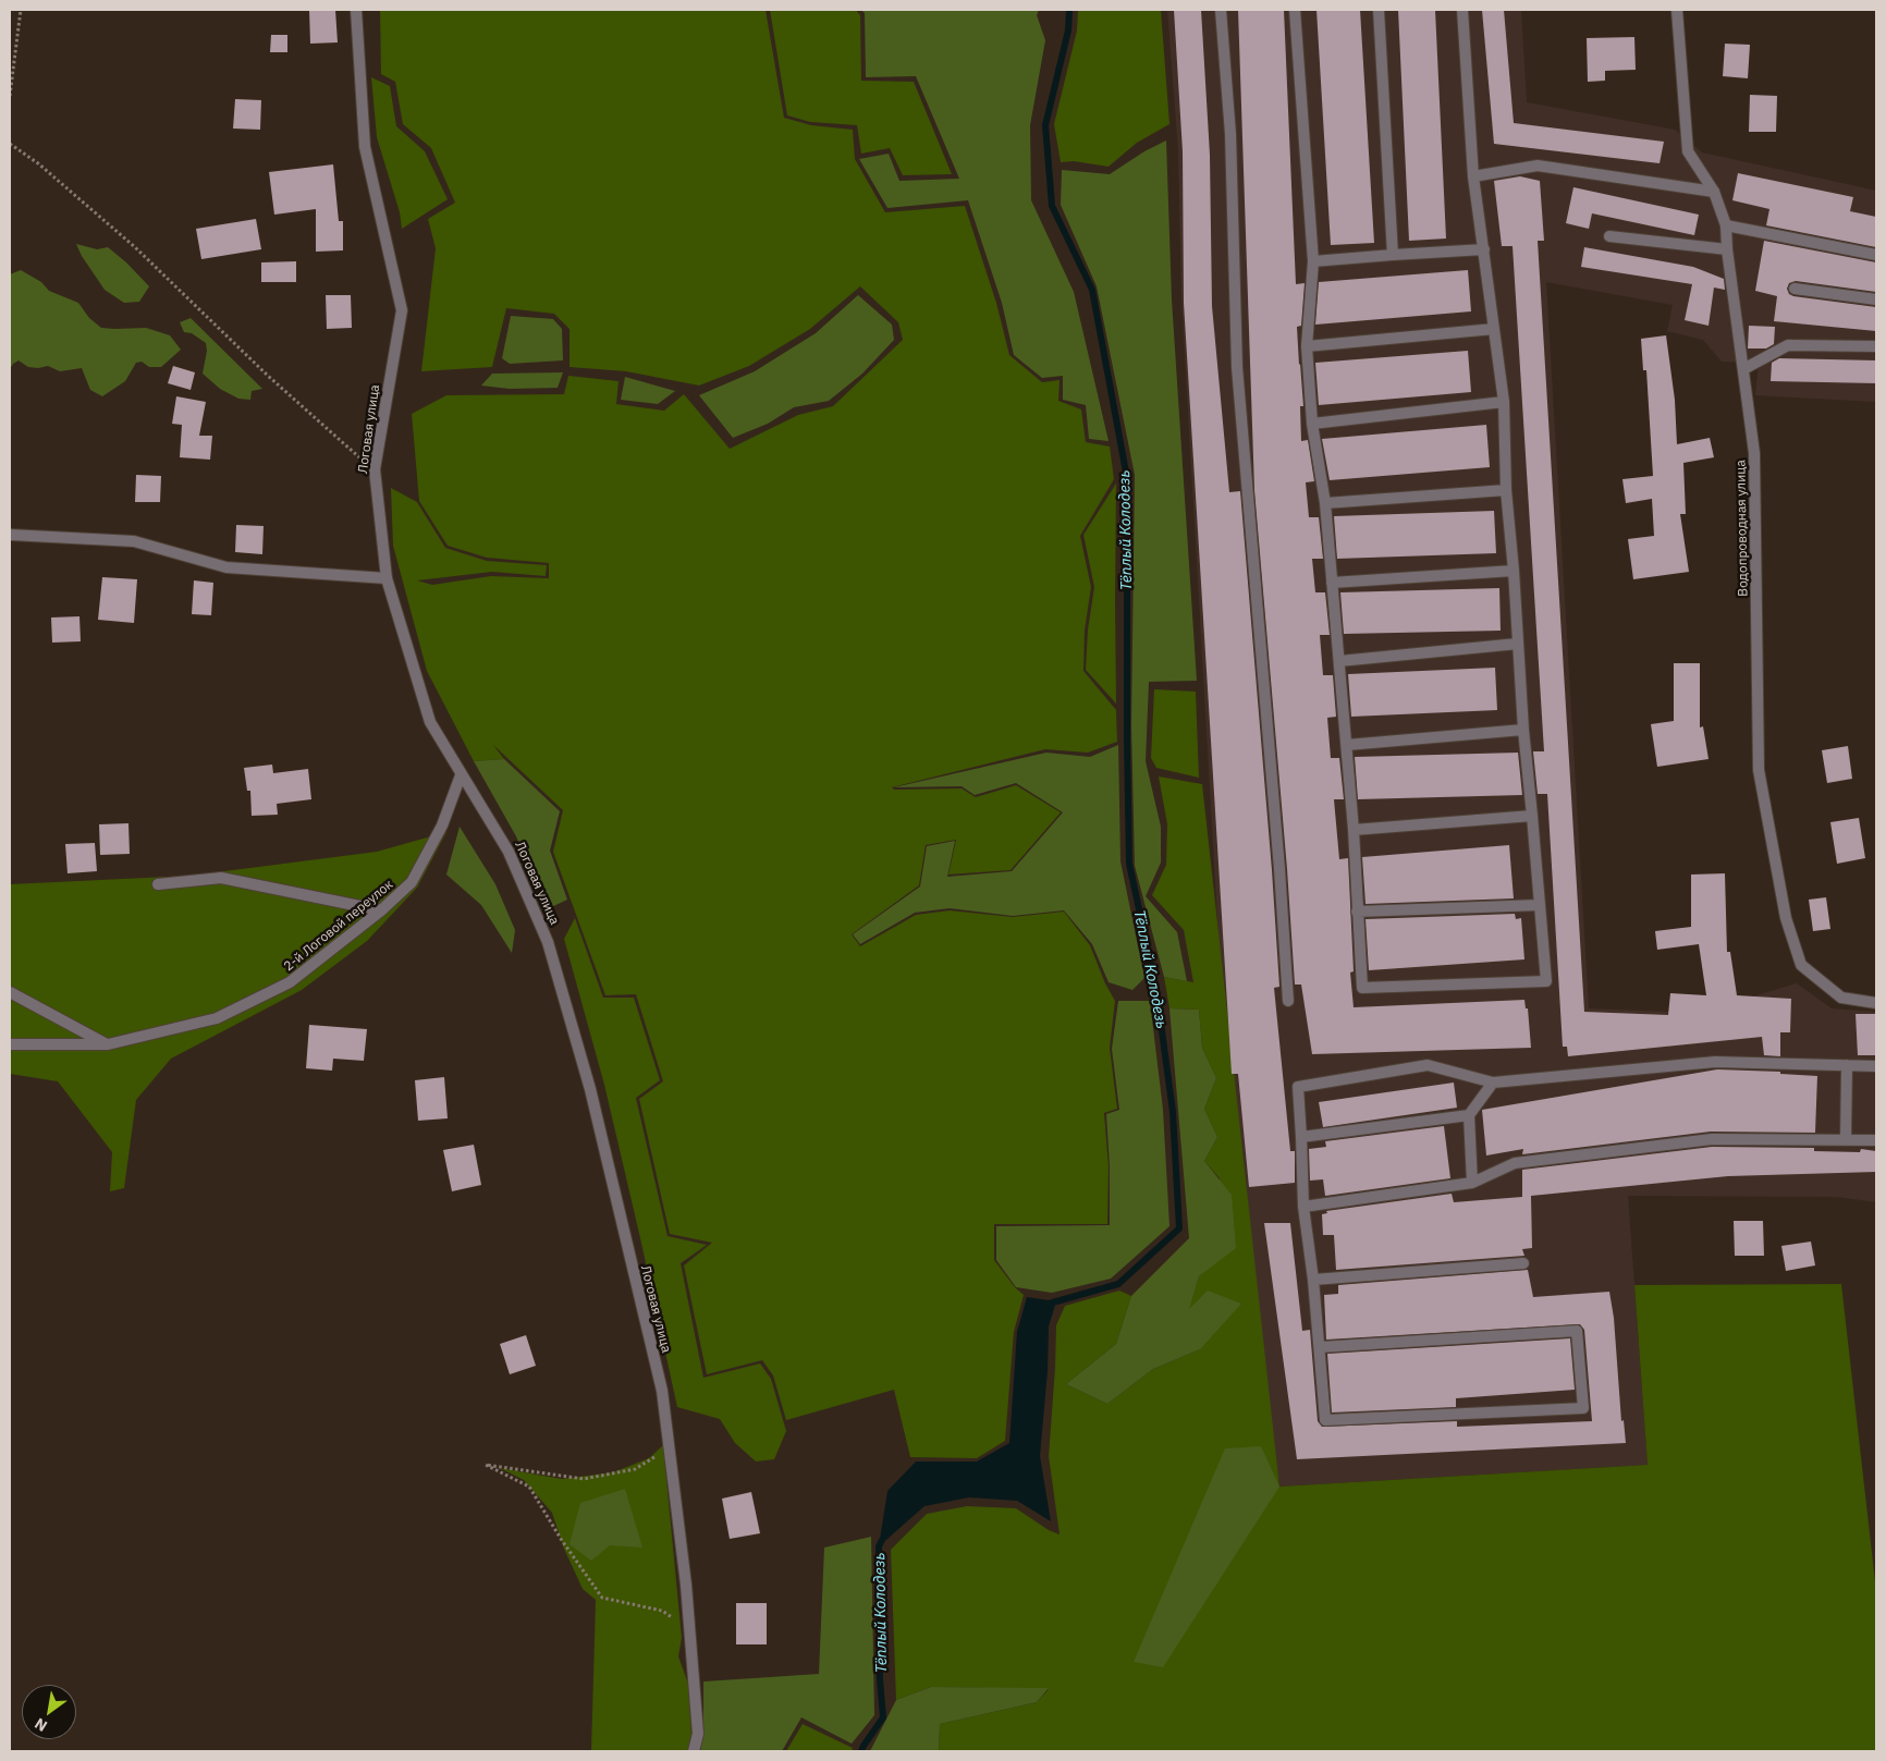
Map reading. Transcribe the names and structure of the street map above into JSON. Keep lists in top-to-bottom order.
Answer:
{
  "streets": {
    "street": ["Логовая улица", "Водопроводная улица", "2-й Логовой переулок"]
  },
  "crossings": [
    ["Логовая улица", "2-й Логовой переулок"]
  ],
  "water": ["Тёплый Колодезь"],
  "north": "bottom left"
}
